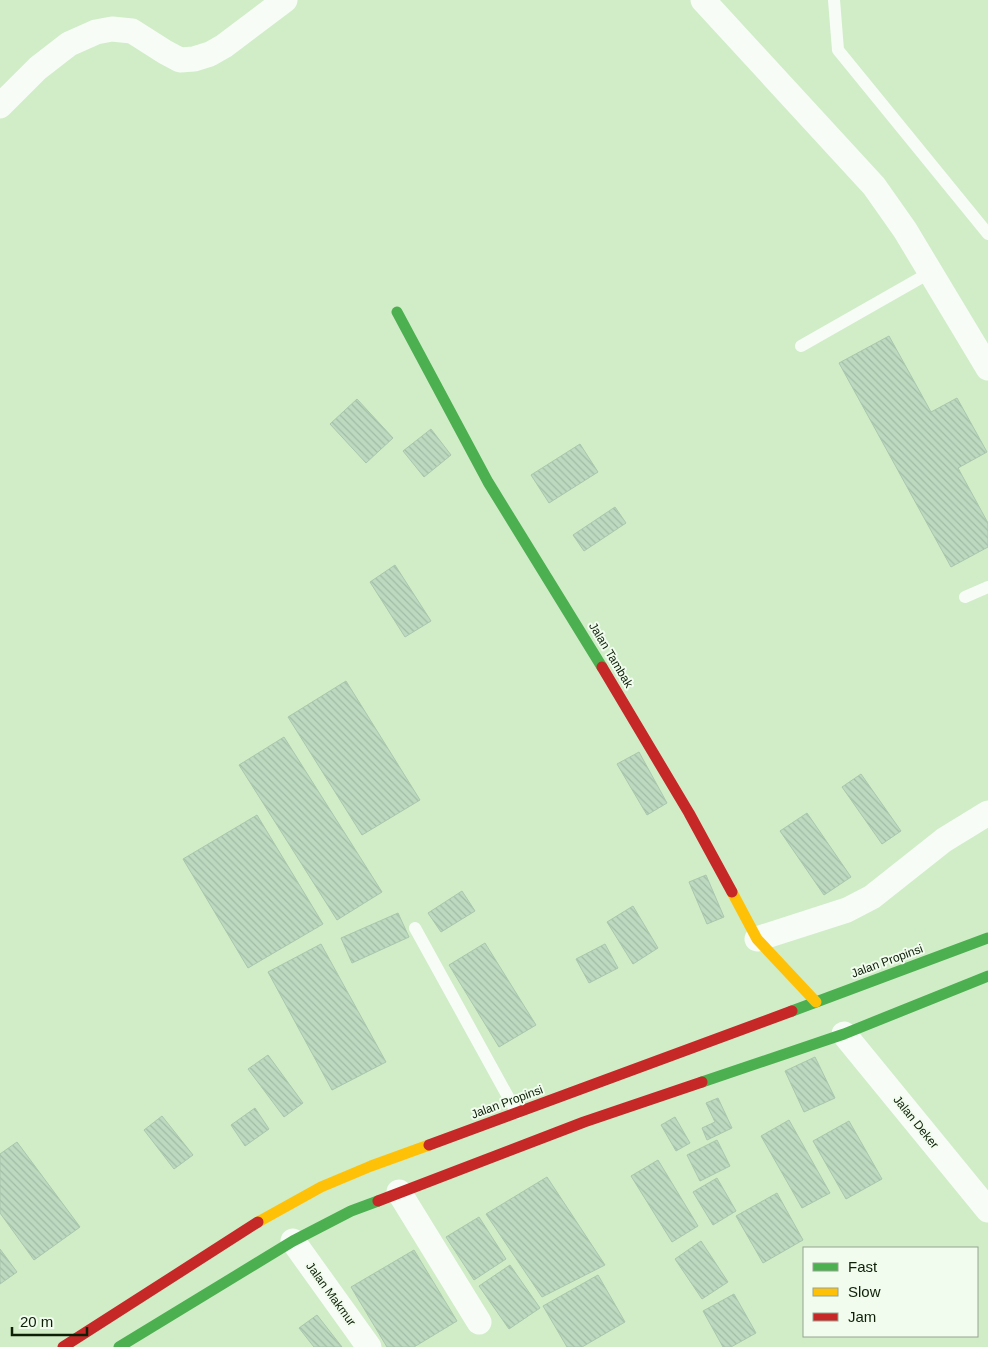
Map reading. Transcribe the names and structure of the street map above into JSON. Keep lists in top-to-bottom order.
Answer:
{
  "streets": {
    "main road": ["Jalan Tambak", "Jalan Propinsi"],
    "street": ["Jalan Deker", "Jalan Makmur"]
  },
  "crossings": [
    ["Jalan Tambak", "Jalan Propinsi"]
  ],
  "legend": ["Fast", "Slow", "Jam"],
  "scale_bar": "20 m"
}
